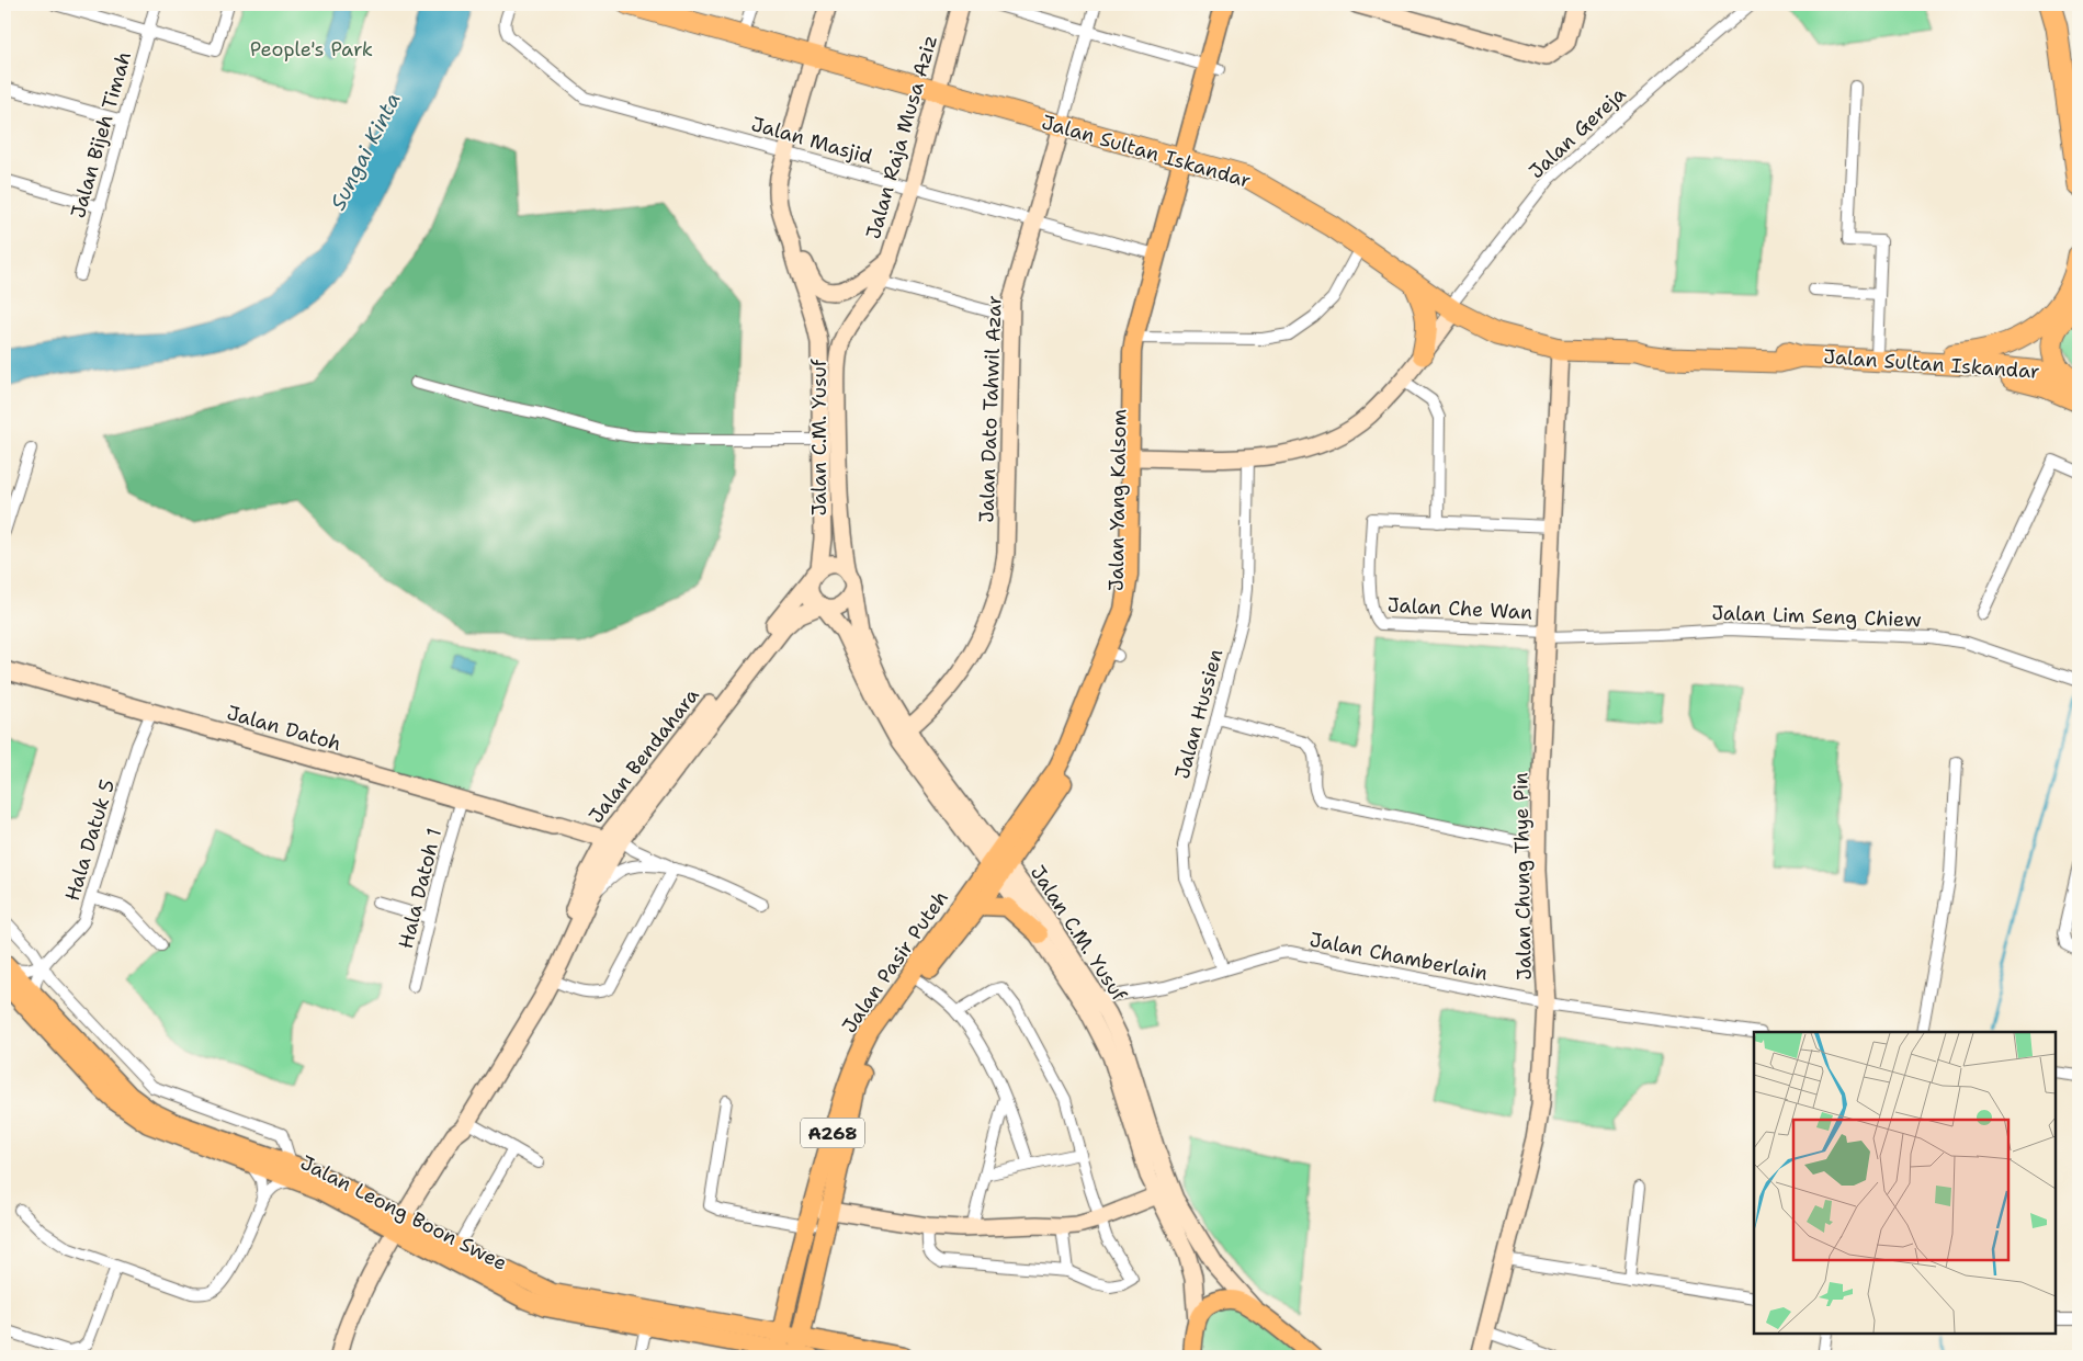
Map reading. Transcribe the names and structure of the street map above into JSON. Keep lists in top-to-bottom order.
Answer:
{
  "streets": {
    "highway": ["Jalan Sultan Iskandar"],
    "main road": [
      "Jalan Raja Musa Aziz",
      "Jalan Dato Tahwil Azar",
      "Jalan C.M. Yusuf",
      "Jalan Yang Kalsom",
      "Jalan Datoh",
      "Jalan Bendahara",
      "Jalan Chung Thye Pin",
      "Jalan Pasir Puteh",
      "A268",
      "Jalan Leong Boon Swee"
    ],
    "street": [
      "Jalan Gereja",
      "Jalan Bijeh Timah",
      "Jalan Masjid",
      "Jalan Che Wan",
      "Jalan Lim Seng Chiew",
      "Jalan Hussien",
      "Hala Datuk 5",
      "Hala Datoh 1",
      "Jalan Chamberlain"
    ]
  },
  "crossings": [
    ["Jalan Gereja", "Jalan Sultan Iskandar"],
    ["Jalan Raja Musa Aziz", "Jalan Masjid"],
    ["Jalan Raja Musa Aziz", "Jalan Sultan Iskandar"],
    ["Jalan Raja Musa Aziz", "Jalan C.M. Yusuf"],
    ["Jalan Masjid", "Jalan Dato Tahwil Azar"],
    ["Jalan Masjid", "Jalan Yang Kalsom"],
    ["Jalan Sultan Iskandar", "Jalan Dato Tahwil Azar"],
    ["Jalan Sultan Iskandar", "Jalan Yang Kalsom"],
    ["Jalan Sultan Iskandar", "Jalan Chung Thye Pin"],
    ["Jalan Dato Tahwil Azar", "Jalan C.M. Yusuf"],
    ["Jalan C.M. Yusuf", "Jalan Yang Kalsom"],
    ["Jalan C.M. Yusuf", "Jalan Bendahara"],
    ["Jalan C.M. Yusuf", "Jalan Chamberlain"],
    ["Jalan C.M. Yusuf", "Jalan Pasir Puteh"],
    ["Jalan Yang Kalsom", "Jalan Pasir Puteh"],
    ["Jalan Che Wan", "Jalan Lim Seng Chiew"],
    ["Jalan Che Wan", "Jalan Chung Thye Pin"],
    ["Jalan Lim Seng Chiew", "Jalan Chung Thye Pin"],
    ["Jalan Hussien", "Jalan Chamberlain"],
    ["Jalan Datoh", "Jalan Bendahara"],
    ["Jalan Datoh", "Hala Datuk 5"],
    ["Jalan Datoh", "Hala Datoh 1"],
    ["Jalan Bendahara", "Jalan Leong Boon Swee"],
    ["Hala Datuk 5", "Jalan Leong Boon Swee"],
    ["Jalan Chung Thye Pin", "Jalan Chamberlain"],
    ["Jalan Pasir Puteh", "Jalan Leong Boon Swee"]
  ],
  "water": ["Sungai Kinta"],
  "parks": ["People's Park"]
}
